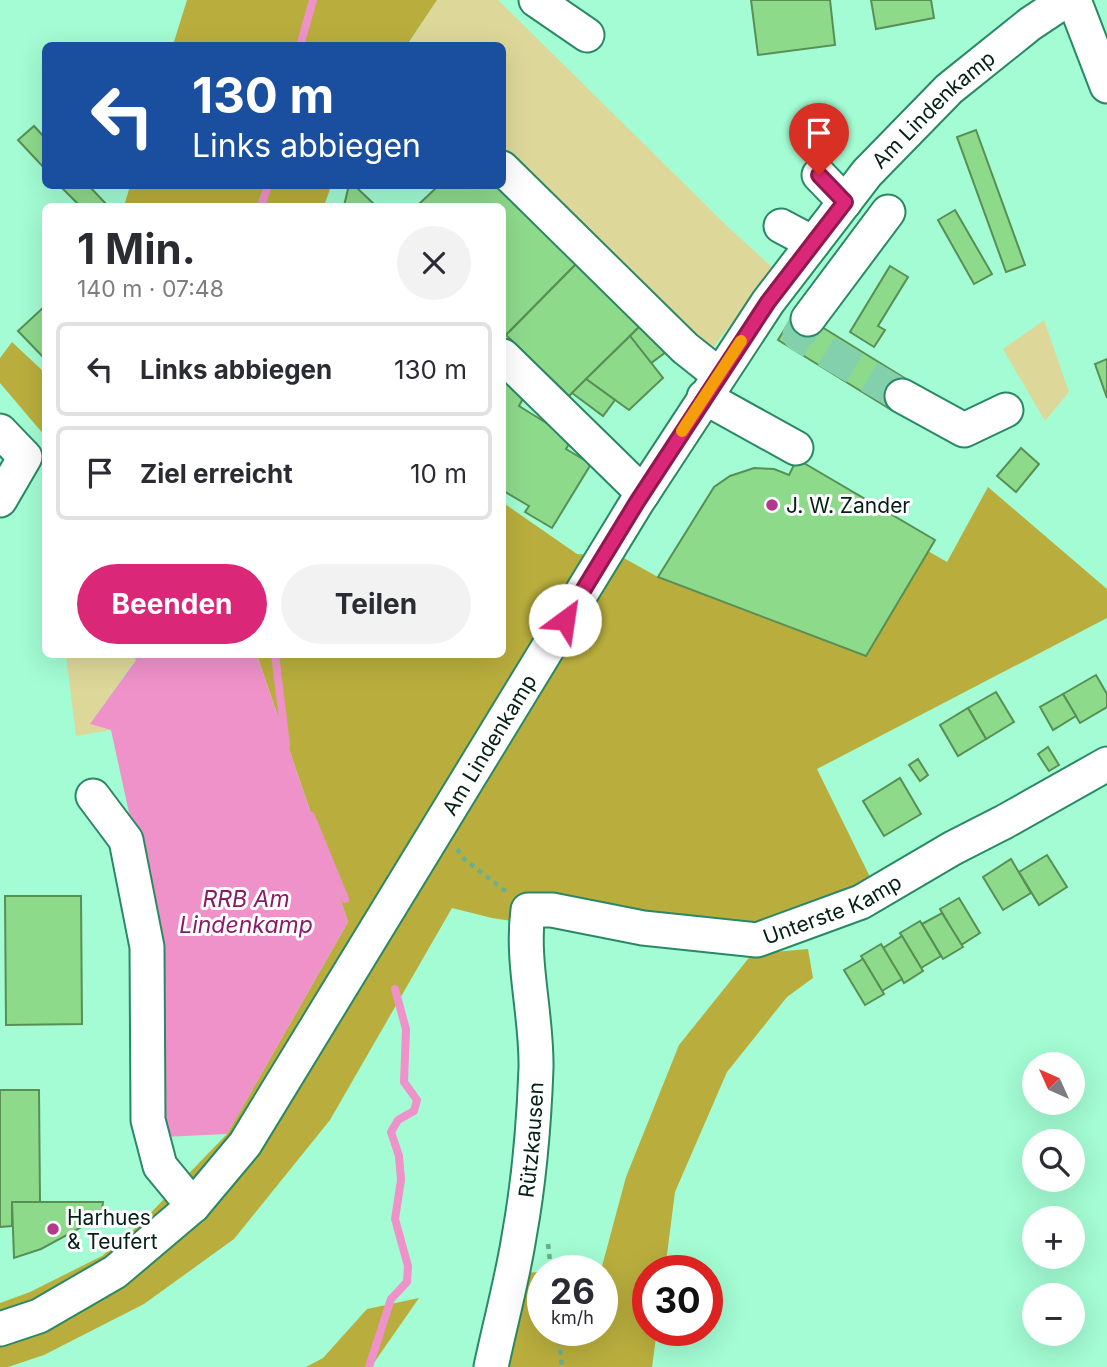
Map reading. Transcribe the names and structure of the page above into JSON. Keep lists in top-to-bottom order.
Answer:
{
  "streets": {
    "street": ["Am Lindenkamp", "Unterste Kamp", "Rützkausen"]
  },
  "crossings": [
    ["Unterste Kamp", "Rützkausen"]
  ],
  "water": ["RRB Am Lindenkamp"],
  "places": ["J. W. Zander", "Harhues & Teufert"],
  "north": "top left",
  "page": {
    "turn": ["130 m", "Links abbiegen"],
    "heading": ["1 Min.", "140 m · 07:48"],
    "list": [
      {
        "name": "Links abbiegen",
        "value": "130 m"
      },
      {
        "name": "Ziel erreicht",
        "value": "10 m"
      }
    ],
    "buttons": ["Beenden", "Teilen"],
    "map_buttons": ["+", "−"],
    "speed": "26 km/h",
    "limit": "30"
  }
}
